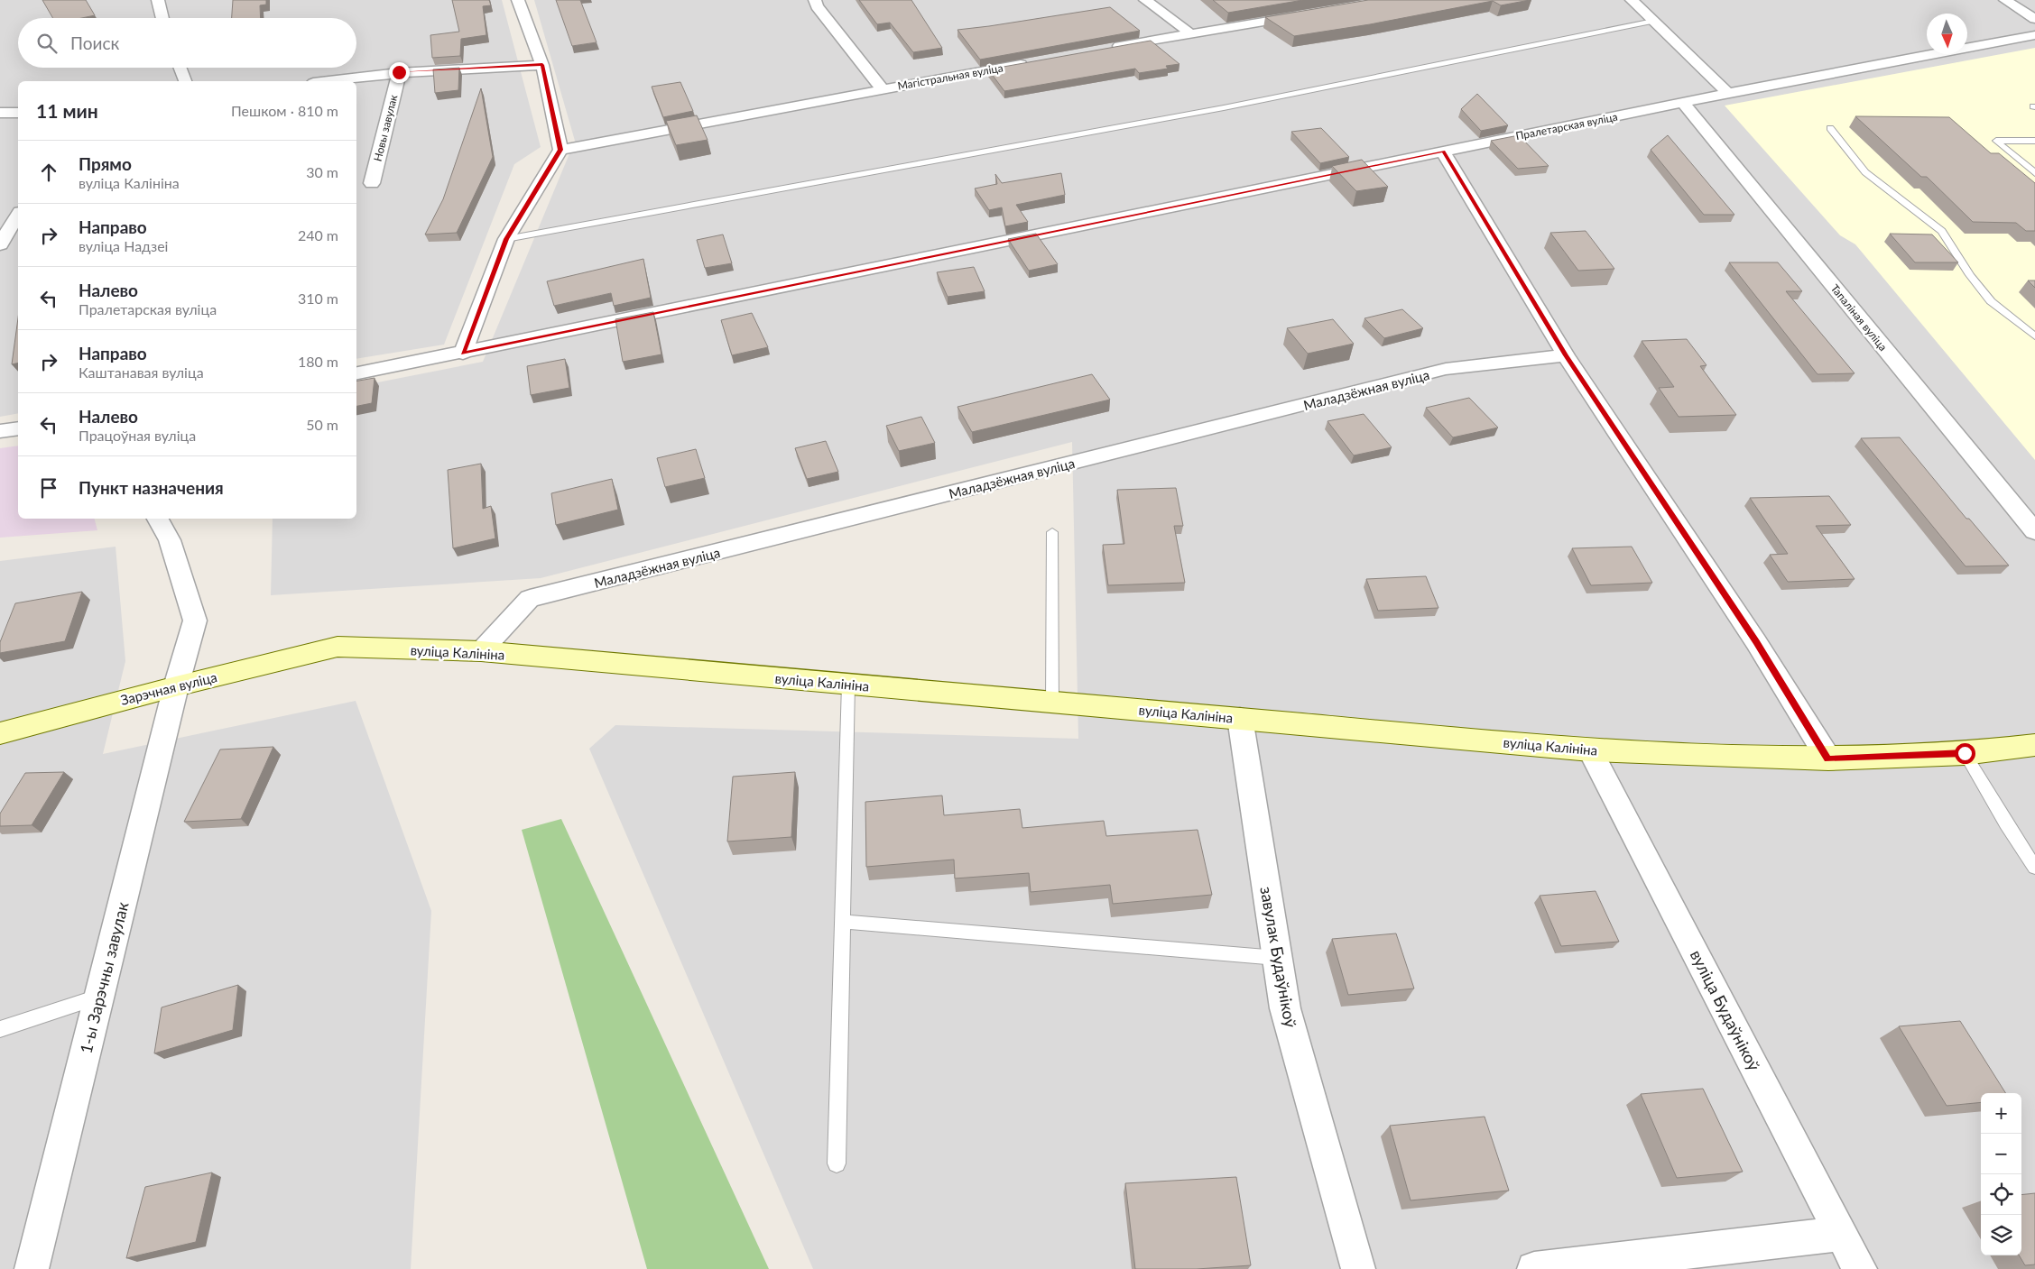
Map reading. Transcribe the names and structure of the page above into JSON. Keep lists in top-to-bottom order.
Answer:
{
  "streets": {
    "main road": ["вуліца Калініна", "Зарэчная вуліца"],
    "street": [
      "Магістральная вуліца",
      "Пралетарская вуліца",
      "Новы завулак",
      "Тапаліная вуліца",
      "Маладзёжная вуліца",
      "завулак Будаўнікоў",
      "1-ы Зарэчны завулак",
      "вуліца Будаўнікоў"
    ]
  },
  "crossings": [
    ["Пралетарская вуліца", "Тапаліная вуліца"],
    ["Маладзёжная вуліца", "вуліца Калініна"],
    ["вуліца Калініна", "Зарэчная вуліца"],
    ["вуліца Калініна", "завулак Будаўнікоў"],
    ["вуліца Калініна", "вуліца Будаўнікоў"],
    ["Зарэчная вуліца", "1-ы Зарэчны завулак"]
  ],
  "north": "bottom",
  "page": {
    "search": "Поиск",
    "heading": ["11 мин", "Пешком · 810 m"],
    "list": [
      ["Прямо", "вуліца Калініна", "30 m"],
      ["Направо", "вуліца Надзеі", "240 m"],
      ["Налево", "Пралетарская вуліца", "310 m"],
      ["Направо", "Каштанавая вуліца", "180 m"],
      ["Налево", "Працоўная вуліца", "50 m"],
      "Пункт назначения"
    ],
    "map_buttons": ["+", "−"]
  }
}
